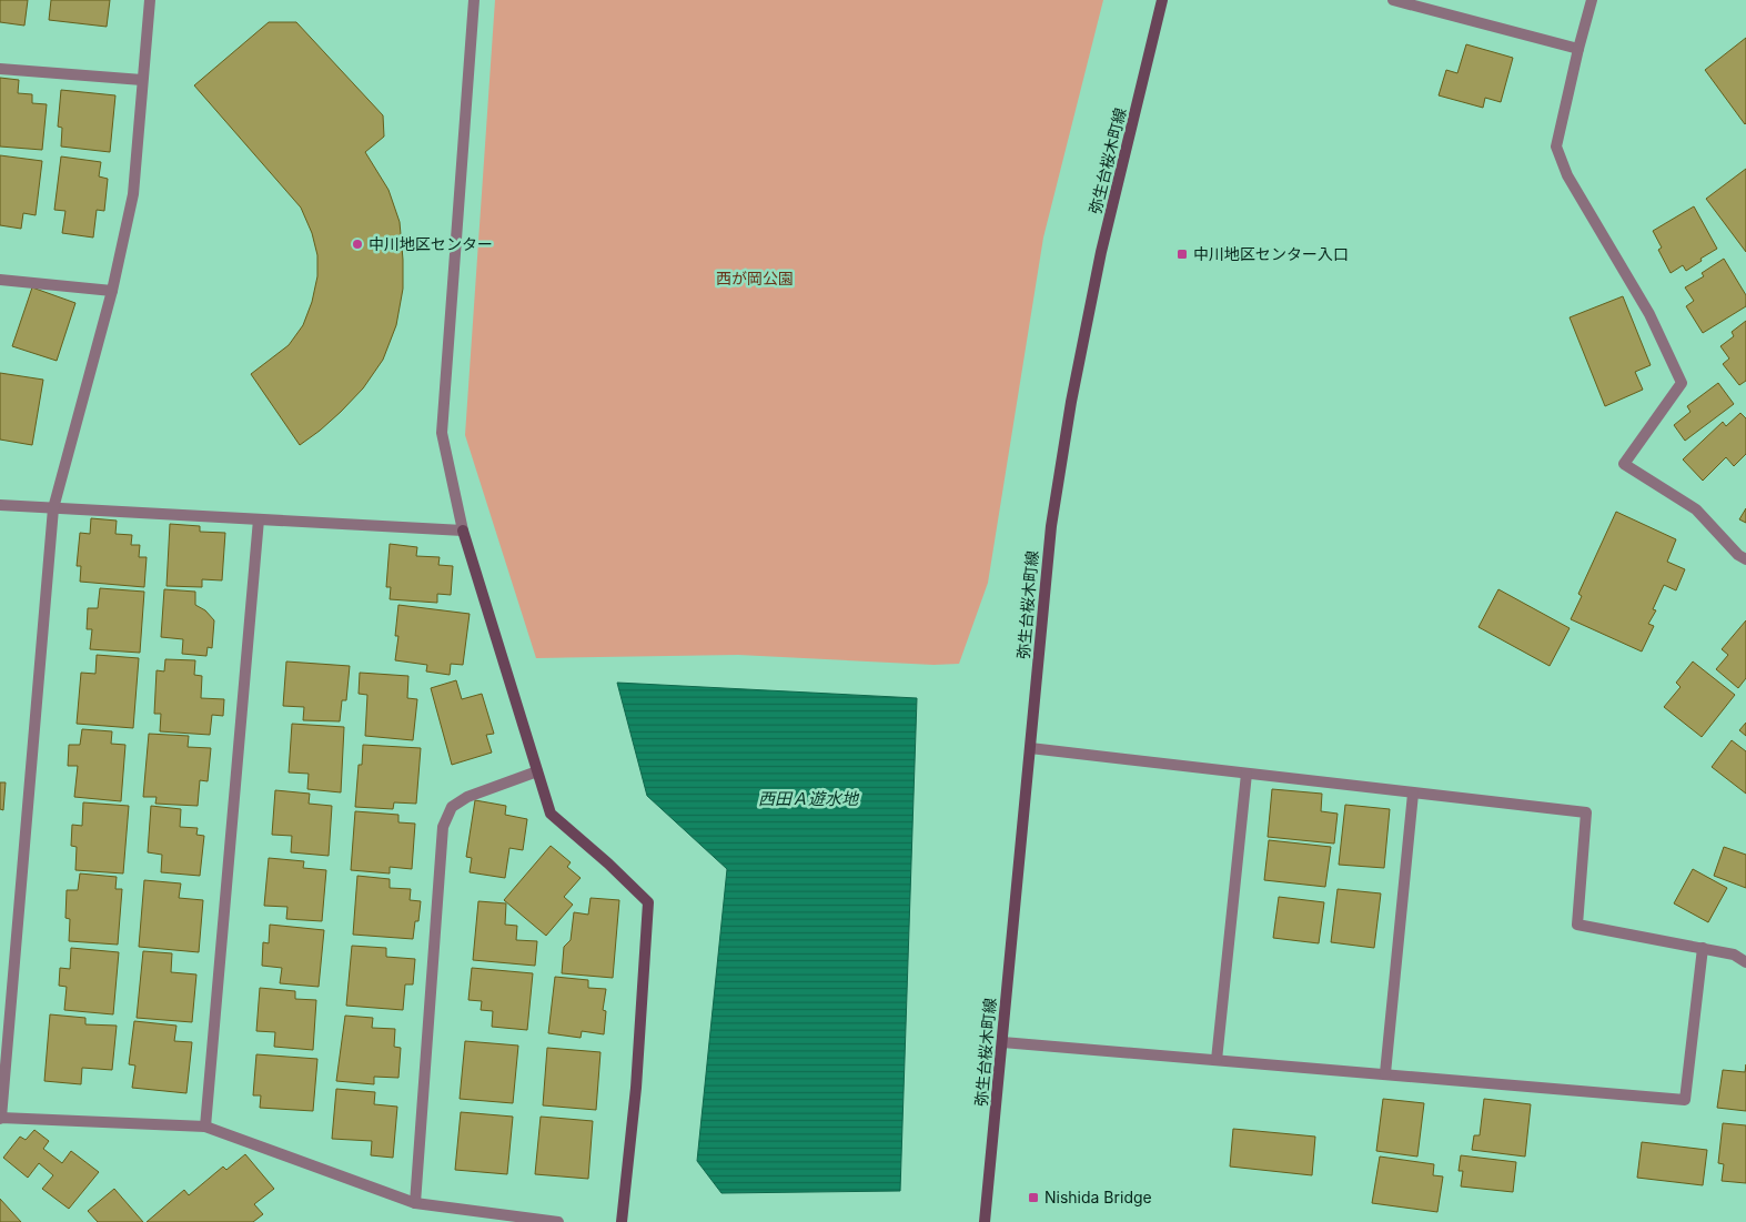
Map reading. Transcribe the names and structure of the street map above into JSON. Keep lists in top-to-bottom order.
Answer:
{
  "streets": {
    "main road": ["弥生台桜木町線"]
  },
  "water": ["西田Ａ遊水地"],
  "parks": ["西が岡公園"],
  "places": {
    "other": ["中川地区センター"],
    "transit": ["中川地区センター入口", "Nishida Bridge"]
  }
}
